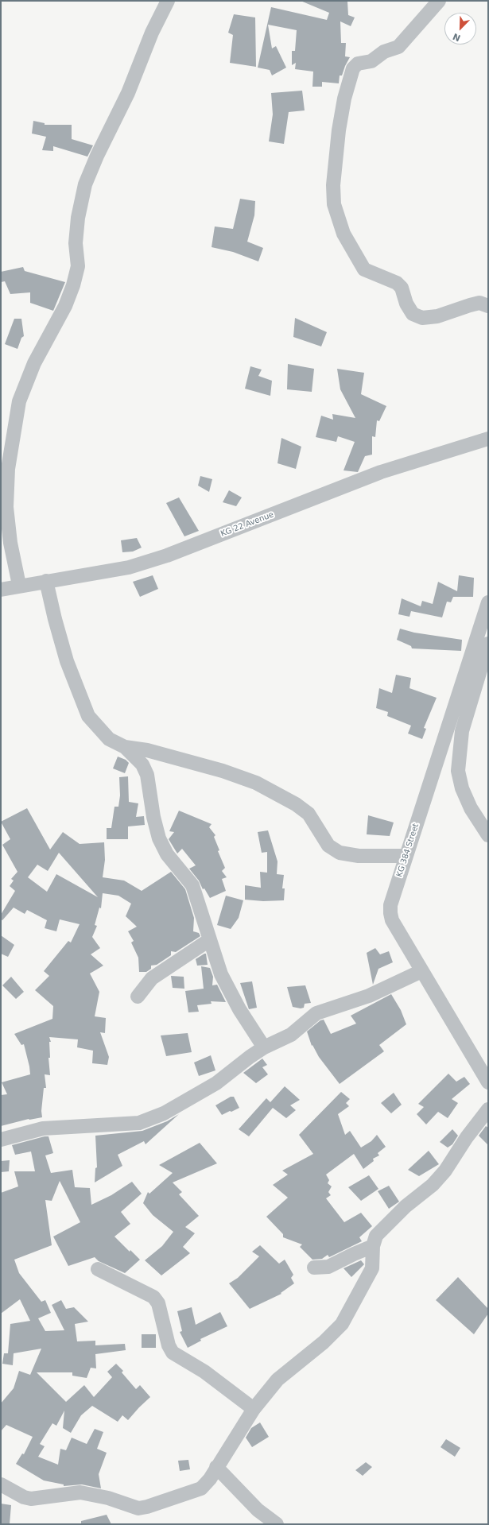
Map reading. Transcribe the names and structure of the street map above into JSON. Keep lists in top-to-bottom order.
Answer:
{
  "streets": {
    "street": ["KG 22 Avenue", "KG 384 Street"]
  },
  "north": "bottom left"
}
